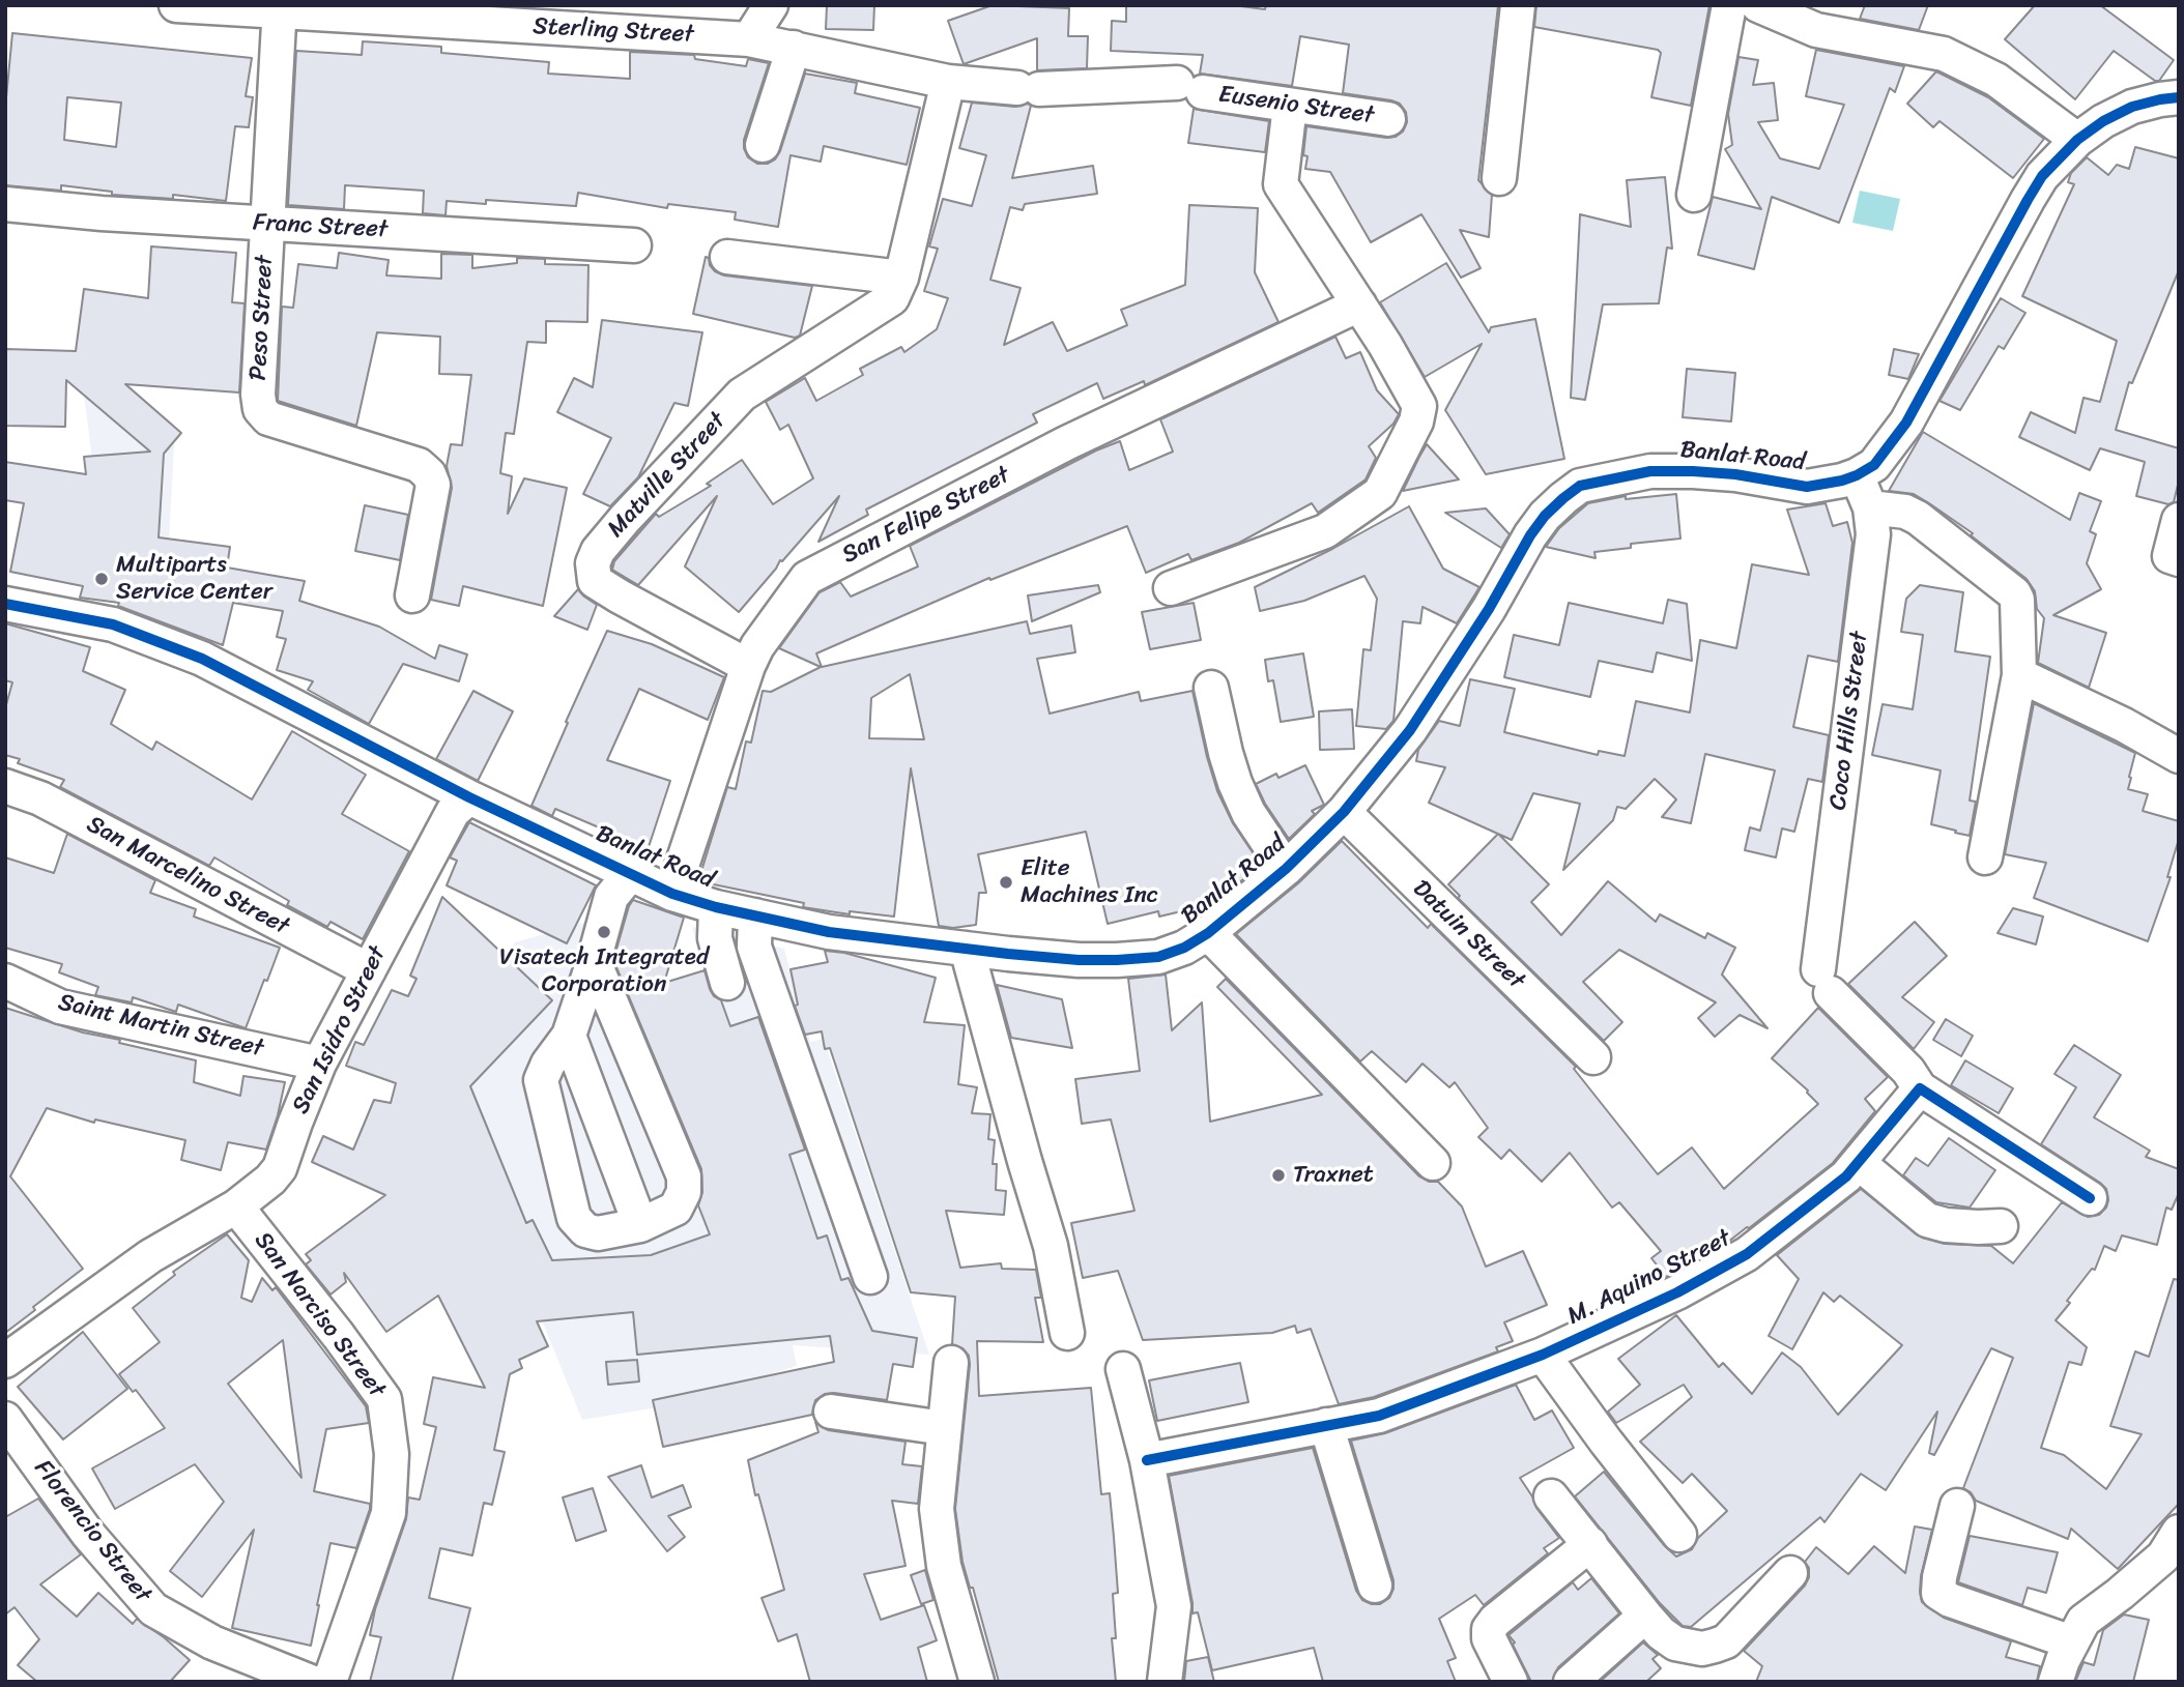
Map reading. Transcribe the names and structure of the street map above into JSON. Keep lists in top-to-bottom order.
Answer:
{
  "streets": {
    "street": [
      "Sterling Street",
      "Eusenio Street",
      "Franc Street",
      "Peso Street",
      "Banlat Road",
      "Matville Street",
      "San Felipe Street",
      "Coco Hills Street",
      "San Marcelino Street",
      "Datuin Street",
      "Saint Martin Street",
      "San Isidro Street",
      "M. Aquino Street",
      "San Narciso Street",
      "Florencio Street"
    ]
  },
  "crossings": [
    ["Sterling Street", "Peso Street"],
    ["Eusenio Street", "Matville Street"],
    ["Franc Street", "Peso Street"],
    ["Banlat Road", "San Felipe Street"],
    ["Banlat Road", "Coco Hills Street"],
    ["Banlat Road", "Datuin Street"],
    ["Banlat Road", "San Isidro Street"],
    ["Matville Street", "San Felipe Street"],
    ["Coco Hills Street", "M. Aquino Street"],
    ["San Marcelino Street", "San Isidro Street"],
    ["Saint Martin Street", "San Isidro Street"],
    ["San Isidro Street", "San Narciso Street"]
  ],
  "places": [
    "Multiparts Service Center",
    "Elite Machines Inc",
    "Visatech Integrated Corporation",
    "Traxnet"
  ]
}
